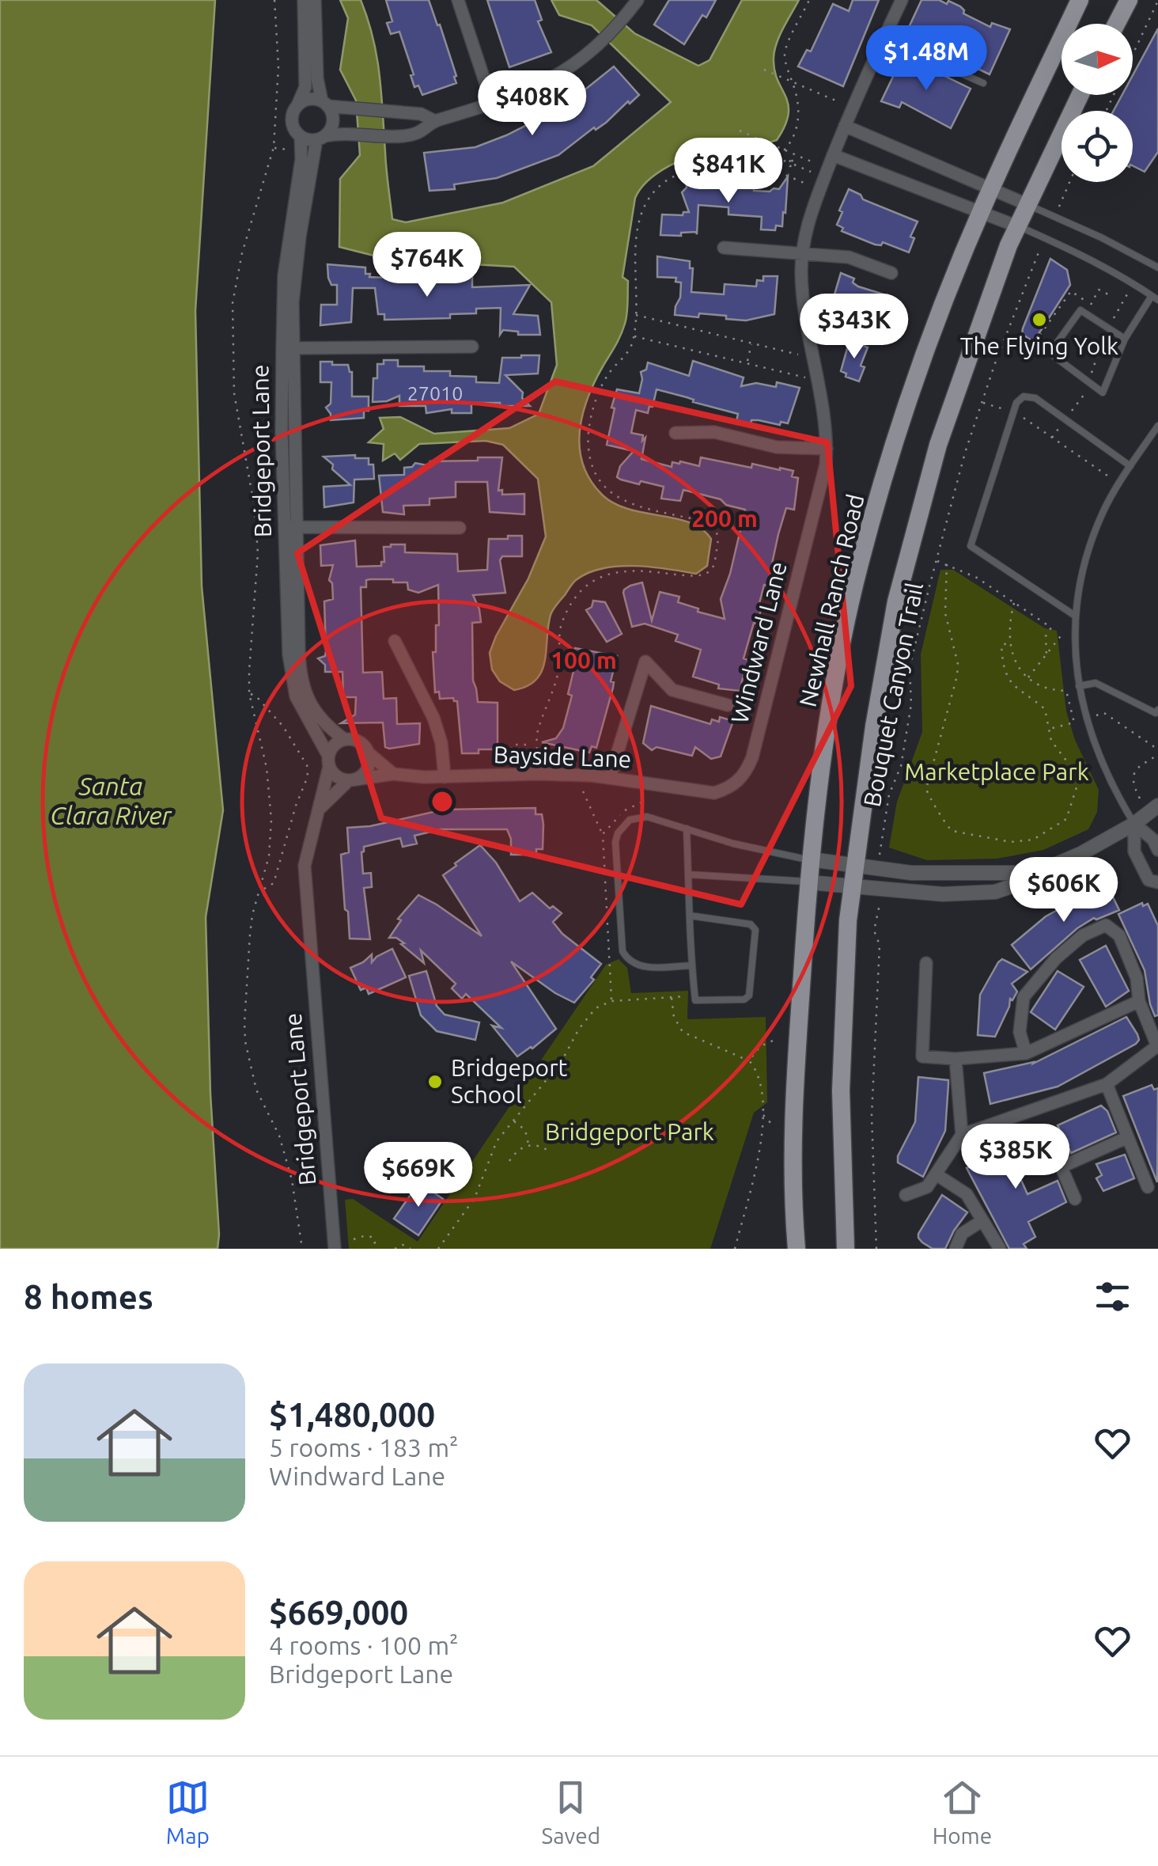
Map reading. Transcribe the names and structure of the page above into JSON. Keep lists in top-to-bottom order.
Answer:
{
  "streets": {
    "main road": ["Newhall Ranch Road"],
    "street": ["Bridgeport Lane", "Windward Lane", "Bayside Lane"],
    "path": ["Bouquet Canyon Trail"]
  },
  "crossings": [
    ["Bridgeport Lane", "Bayside Lane"],
    ["Windward Lane", "Bayside Lane"]
  ],
  "water": ["Santa Clara River"],
  "parks": ["Marketplace Park", "Bridgeport Park"],
  "places": ["The Flying Yolk", "Bridgeport School"],
  "house_numbers": ["27010"],
  "north": "right",
  "page": {
    "price": [
      "$1.48M",
      "$408K",
      "$841K",
      "$764K",
      "$343K",
      "$606K",
      "$385K",
      "$669K"
    ],
    "heading": "8 homes",
    "list": [
      {
        "name": "$1,480,000",
        "note": "5 rooms · 183 m² · Windward Lane"
      },
      {
        "name": "$669,000",
        "note": "4 rooms · 100 m² · Bridgeport Lane"
      }
    ],
    "tabs": ["Map", "Saved", "Home"]
  },
  "rings": ["200 m", "100 m"]
}
